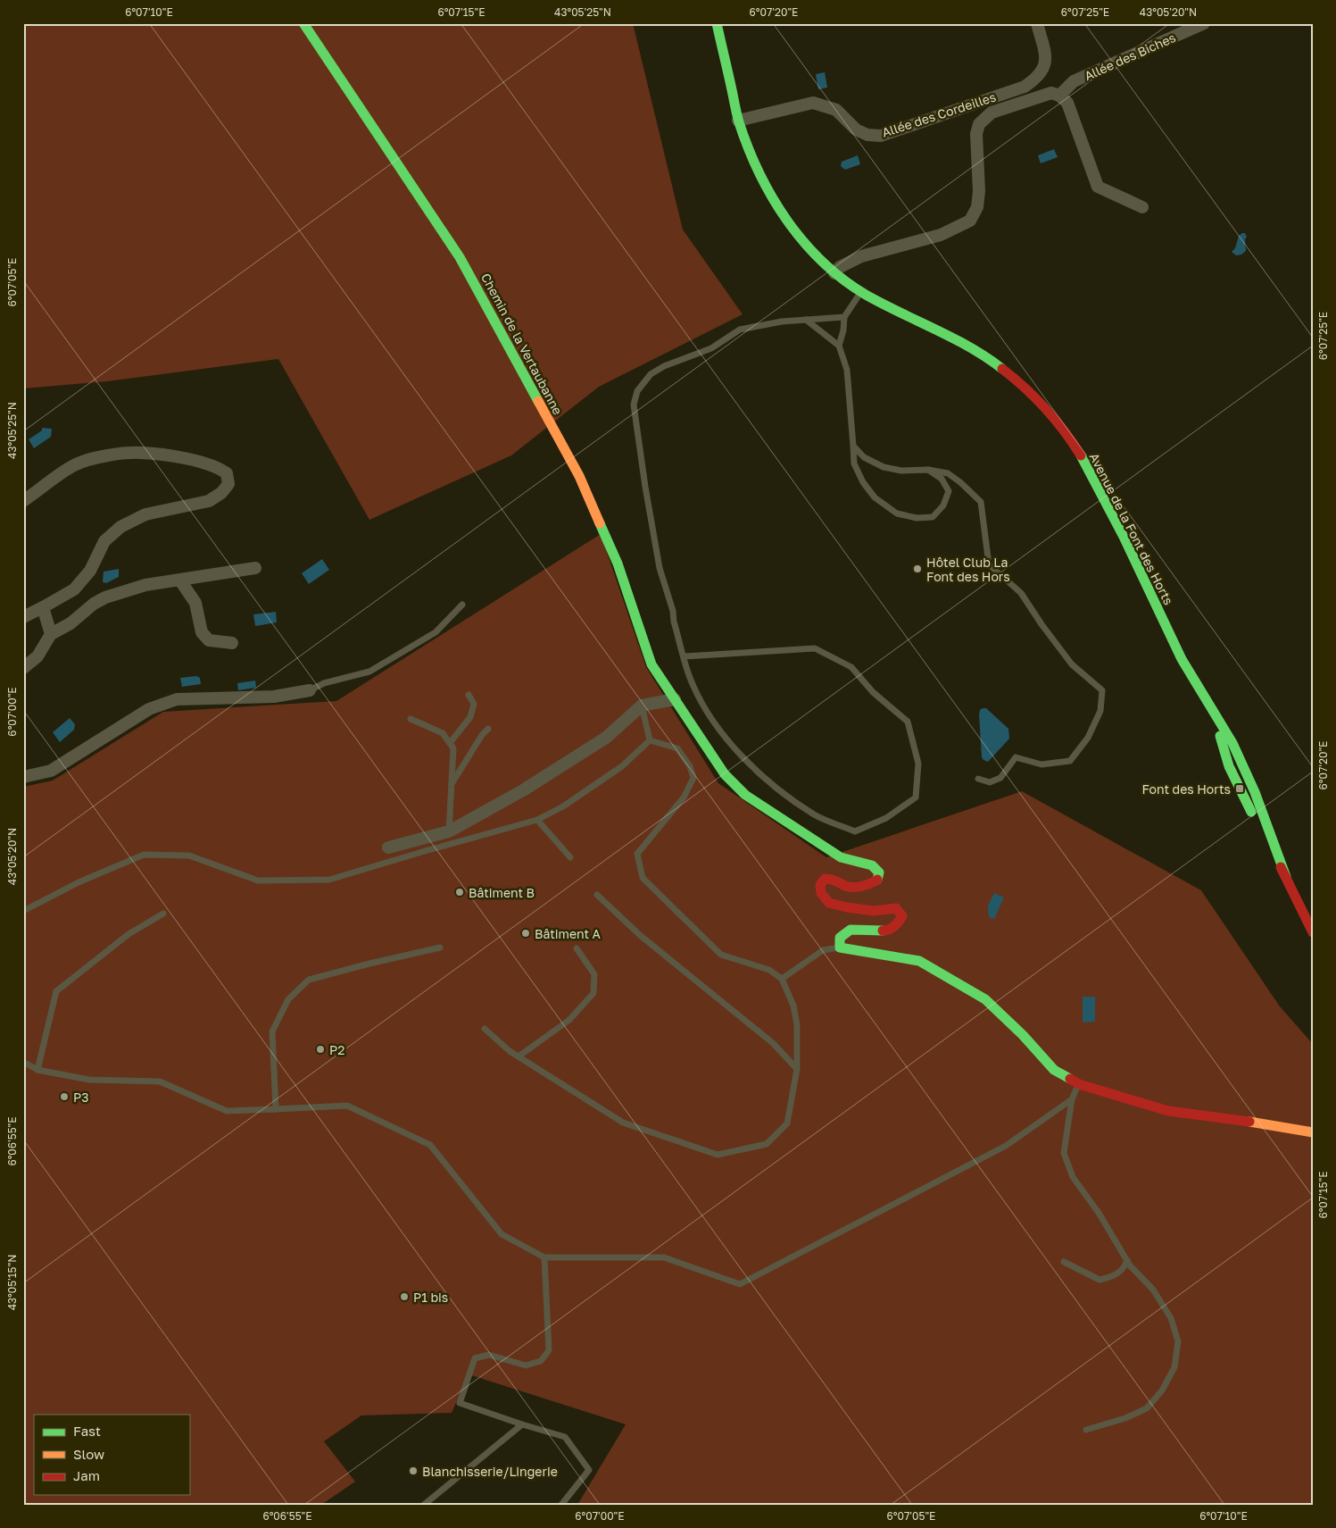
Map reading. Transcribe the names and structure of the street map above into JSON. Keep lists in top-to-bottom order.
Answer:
{
  "streets": {
    "street": [
      "Allée des Biches",
      "Allée des Cordeilles",
      "Chemin de la Vertaubanne",
      "Avenue de la Font des Horts"
    ]
  },
  "crossings": [
    ["Allée des Cordeilles", "Avenue de la Font des Horts"]
  ],
  "places": {
    "other": [
      "Hôtel Club La Font des Hors",
      "Bâtiment B",
      "Bâtiment A",
      "P2",
      "P3",
      "P1 bis",
      "Blanchisserie/Lingerie"
    ],
    "transit": ["Font des Horts"]
  },
  "legend": ["Fast", "Slow", "Jam"],
  "coordinates": [
    "6°07'10\"E",
    "6°07'15\"E",
    "43°05'25\"N",
    "6°07'20\"E",
    "6°07'25\"E",
    "43°05'20\"N",
    "6°07'05\"E",
    "6°07'00\"E",
    "6°06'55\"E",
    "43°05'15\"N"
  ]
}
